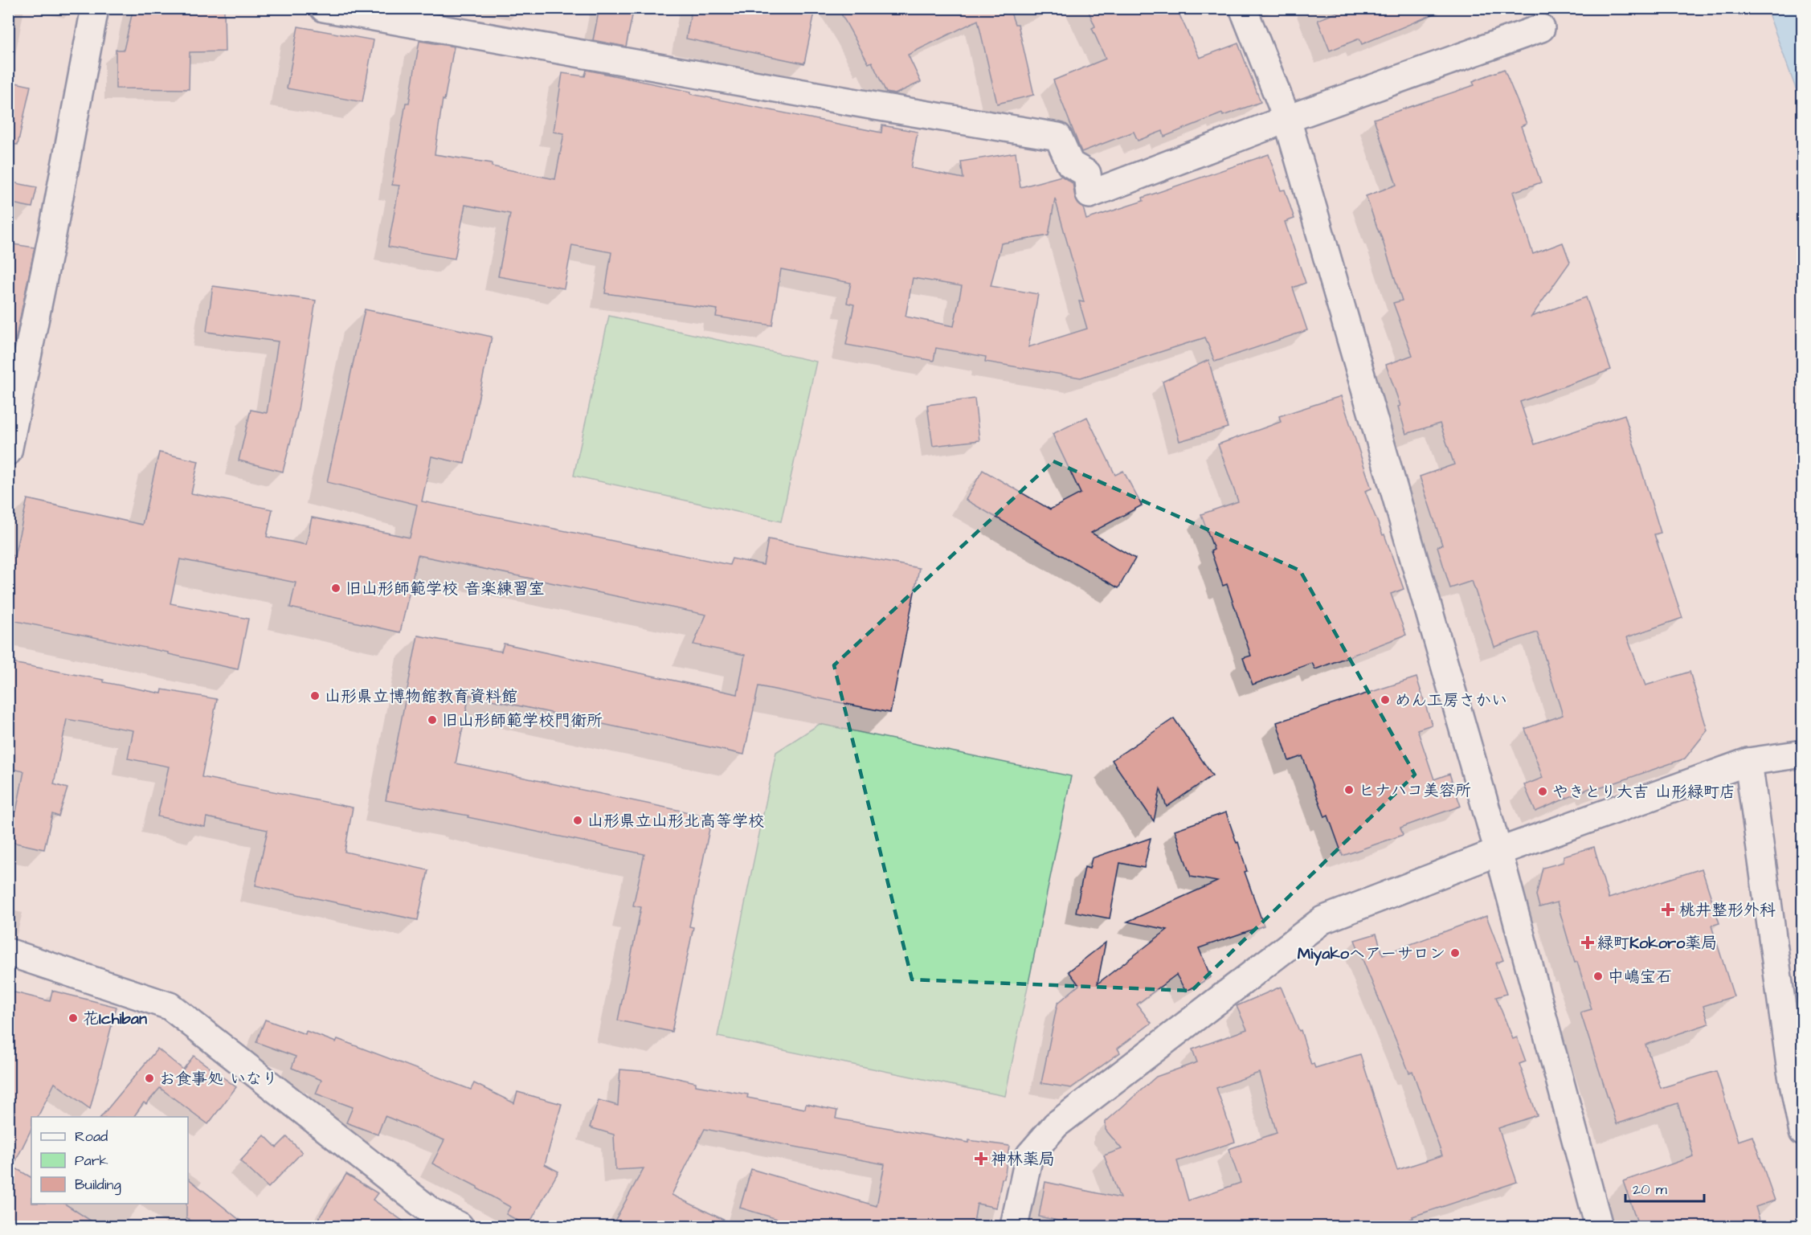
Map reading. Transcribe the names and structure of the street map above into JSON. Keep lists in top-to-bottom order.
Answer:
{
  "places": {
    "other": [
      "旧山形師範学校 音楽練習室",
      "山形県立博物館教育資料館",
      "めん工房さかい",
      "旧山形師範学校門衛所",
      "ヒナハコ美容所",
      "やきとり大吉 山形緑町店",
      "山形県立山形北高等学校",
      "Miyakoヘアーサロン",
      "中嶋宝石",
      "花Ichiban",
      "お食事処 いなり"
    ],
    "health": ["桃井整形外科", "緑町Kokoro薬局", "神林薬局"]
  },
  "legend": ["Road", "Park", "Building"],
  "scale_bar": "20 m"
}
